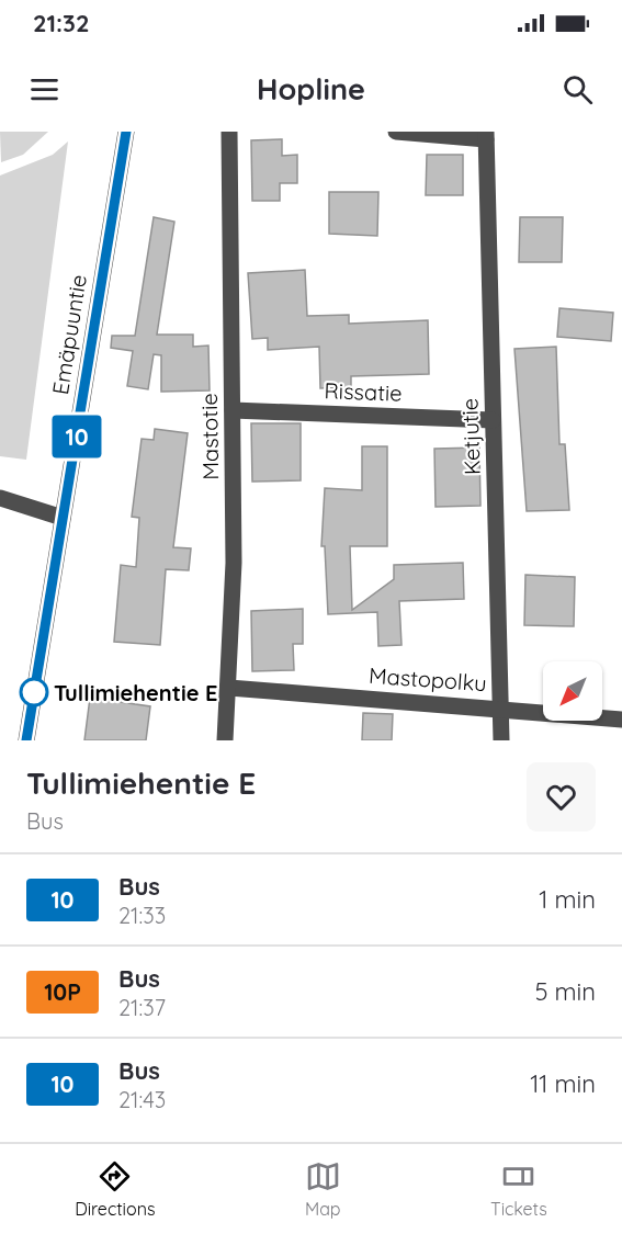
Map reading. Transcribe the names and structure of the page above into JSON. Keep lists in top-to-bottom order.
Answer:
{
  "streets": {
    "street": [
      "Emäpuuntie",
      "Rissatie",
      "Mastotie",
      "Ketjutie",
      "Mastopolku"
    ]
  },
  "crossings": [
    ["Rissatie", "Mastotie"],
    ["Rissatie", "Ketjutie"],
    ["Mastotie", "Mastopolku"],
    ["Ketjutie", "Mastopolku"]
  ],
  "places": ["Tullimiehentie E"],
  "lines": ["bus line 10"],
  "north": "bottom left",
  "page": {
    "status": "21:32",
    "header": "Hopline",
    "on_map": "10",
    "heading": ["Tullimiehentie E", "Bus"],
    "list": [
      {
        "mark": "10",
        "name": "Bus",
        "note": "21:33",
        "value": "1 min"
      },
      {
        "mark": "10P",
        "name": "Bus",
        "note": "21:37",
        "value": "5 min"
      },
      {
        "mark": "10",
        "name": "Bus",
        "note": "21:43",
        "value": "11 min"
      }
    ],
    "tabs": ["Directions", "Map", "Tickets"]
  }
}
